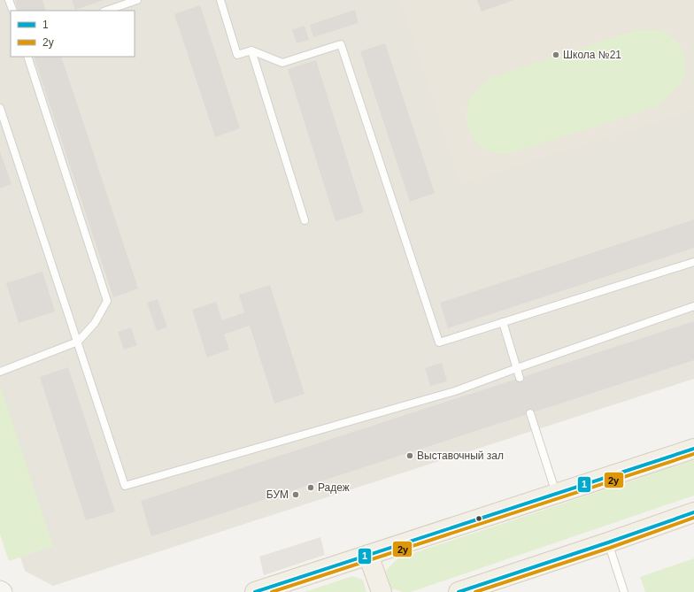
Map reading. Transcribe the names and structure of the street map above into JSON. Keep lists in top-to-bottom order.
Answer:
{
  "places": [
    "Школа №21",
    "Выставочный зал",
    "Радеж",
    "БУМ"
  ],
  "lines": ["transit line 1", "transit line 2у"],
  "legend": ["1", "2у"]
}
